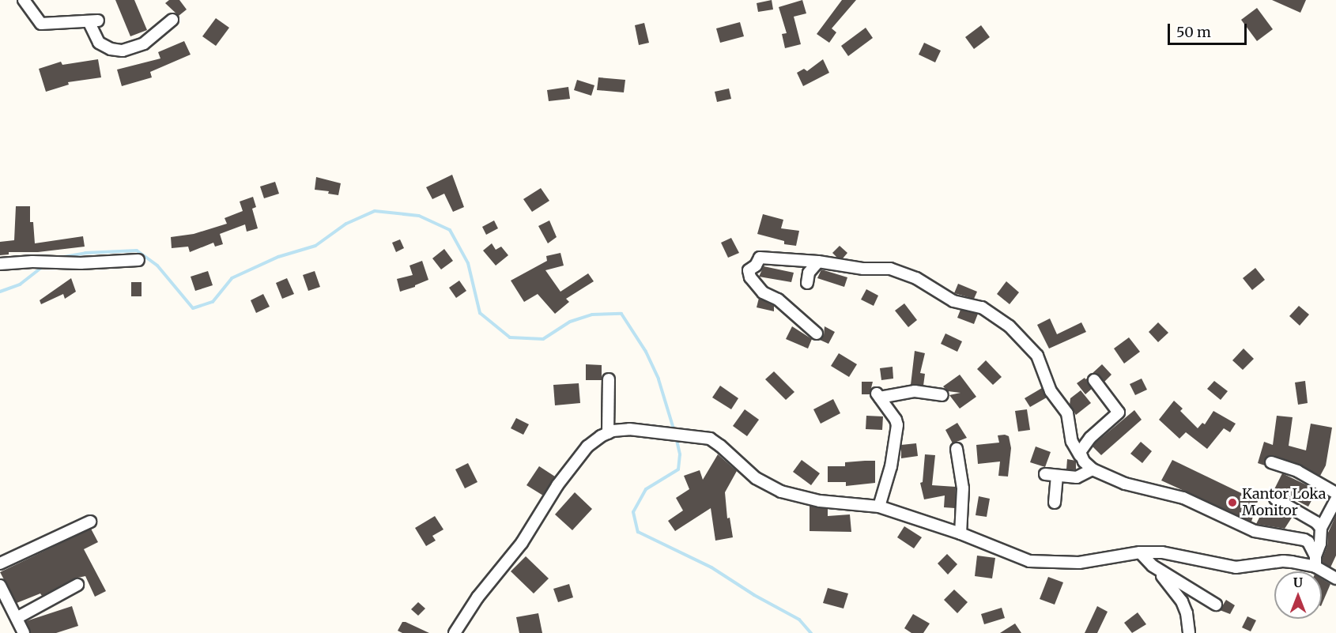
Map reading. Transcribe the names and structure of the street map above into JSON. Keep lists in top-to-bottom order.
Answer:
{
  "places": ["Kantor Loka Monitor"],
  "scale_bar": "50 m",
  "north": "top"
}
